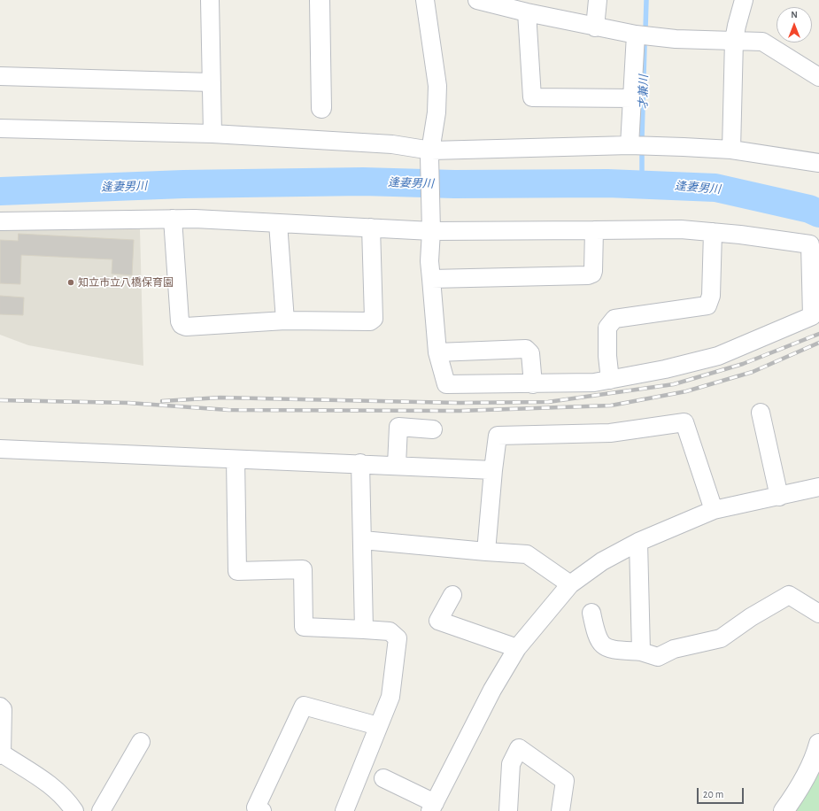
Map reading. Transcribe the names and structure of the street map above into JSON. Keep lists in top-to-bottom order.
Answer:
{
  "water": ["才兼川", "逢妻男川"],
  "places": ["知立市立八橋保育園"],
  "scale_bar": "20 m",
  "north": "top"
}
